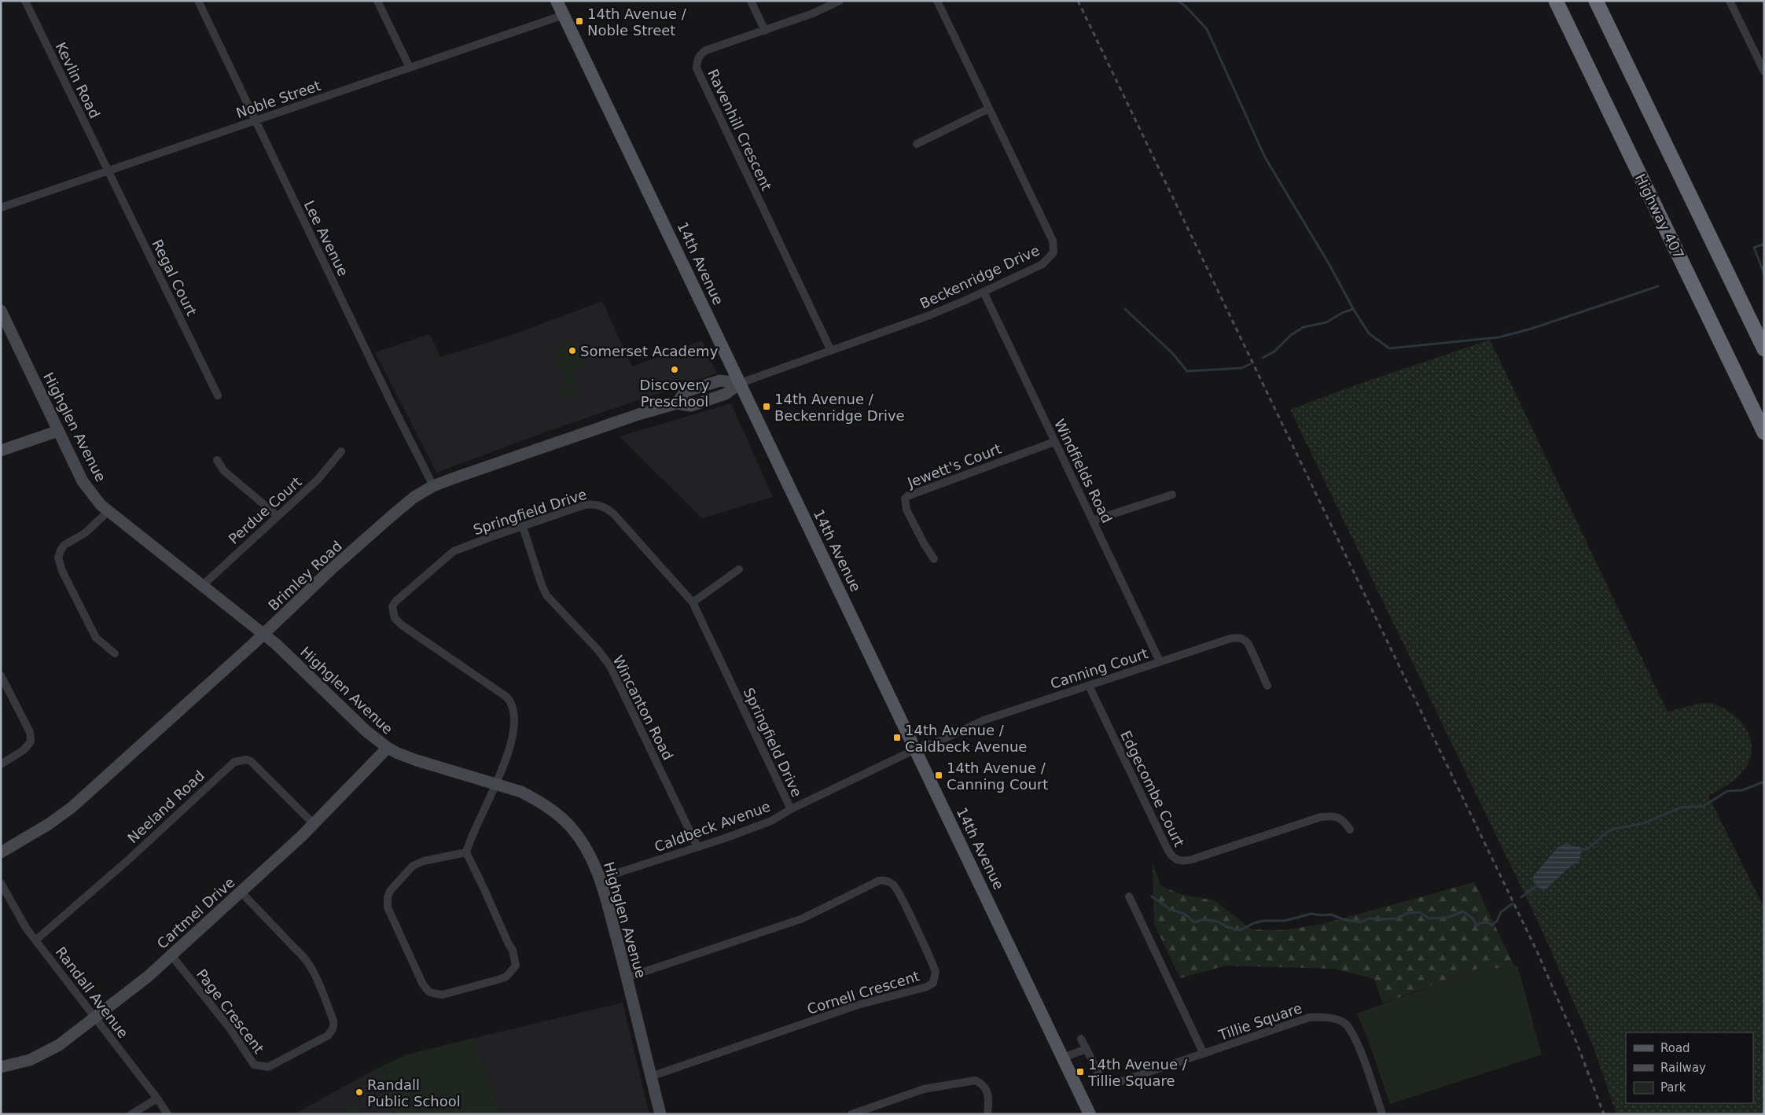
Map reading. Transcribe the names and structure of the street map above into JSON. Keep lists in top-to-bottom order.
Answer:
{
  "streets": {
    "highway": ["Highway 407"],
    "main road": ["14th Avenue"],
    "street": [
      "Kevlin Road",
      "Noble Street",
      "Ravenhill Crescent",
      "Lee Avenue",
      "Beckenridge Drive",
      "Regal Court",
      "Highglen Avenue",
      "Jewett's Court",
      "Windfields Road",
      "Perdue Court",
      "Springfield Drive",
      "Brimley Road",
      "Canning Court",
      "Wincanton Road",
      "Edgecombe Court",
      "Neeland Road",
      "Caldbeck Avenue",
      "Cartmel Drive",
      "Randall Avenue",
      "Cornell Crescent",
      "Page Crescent",
      "Tillie Square"
    ]
  },
  "crossings": [
    ["Kevlin Road", "Noble Street"],
    ["Kevlin Road", "Regal Court"],
    ["Noble Street", "Lee Avenue"],
    ["Noble Street", "14th Avenue"],
    ["Noble Street", "Regal Court"],
    ["Ravenhill Crescent", "Beckenridge Drive"],
    ["Lee Avenue", "Brimley Road"],
    ["14th Avenue", "Beckenridge Drive"],
    ["14th Avenue", "Brimley Road"],
    ["14th Avenue", "Canning Court"],
    ["14th Avenue", "Caldbeck Avenue"],
    ["Beckenridge Drive", "Windfields Road"],
    ["Beckenridge Drive", "Brimley Road"],
    ["Highglen Avenue", "Perdue Court"],
    ["Highglen Avenue", "Springfield Drive"],
    ["Highglen Avenue", "Brimley Road"],
    ["Highglen Avenue", "Caldbeck Avenue"],
    ["Highglen Avenue", "Cartmel Drive"],
    ["Highglen Avenue", "Cornell Crescent"],
    ["Jewett's Court", "Windfields Road"],
    ["Windfields Road", "Canning Court"],
    ["Springfield Drive", "Wincanton Road"],
    ["Springfield Drive", "Caldbeck Avenue"],
    ["Canning Court", "Edgecombe Court"],
    ["Canning Court", "Caldbeck Avenue"],
    ["Wincanton Road", "Caldbeck Avenue"],
    ["Neeland Road", "Cartmel Drive"],
    ["Neeland Road", "Randall Avenue"],
    ["Cartmel Drive", "Randall Avenue"],
    ["Cartmel Drive", "Page Crescent"]
  ],
  "places": {
    "transit": [
      "14th Avenue / Noble Street",
      "14th Avenue / Beckenridge Drive",
      "14th Avenue / Caldbeck Avenue",
      "14th Avenue / Canning Court",
      "14th Avenue / Tillie Square"
    ],
    "other": ["Somerset Academy", "Discovery Preschool", "Randall Public School"]
  },
  "legend": ["Road", "Railway", "Park"]
}
